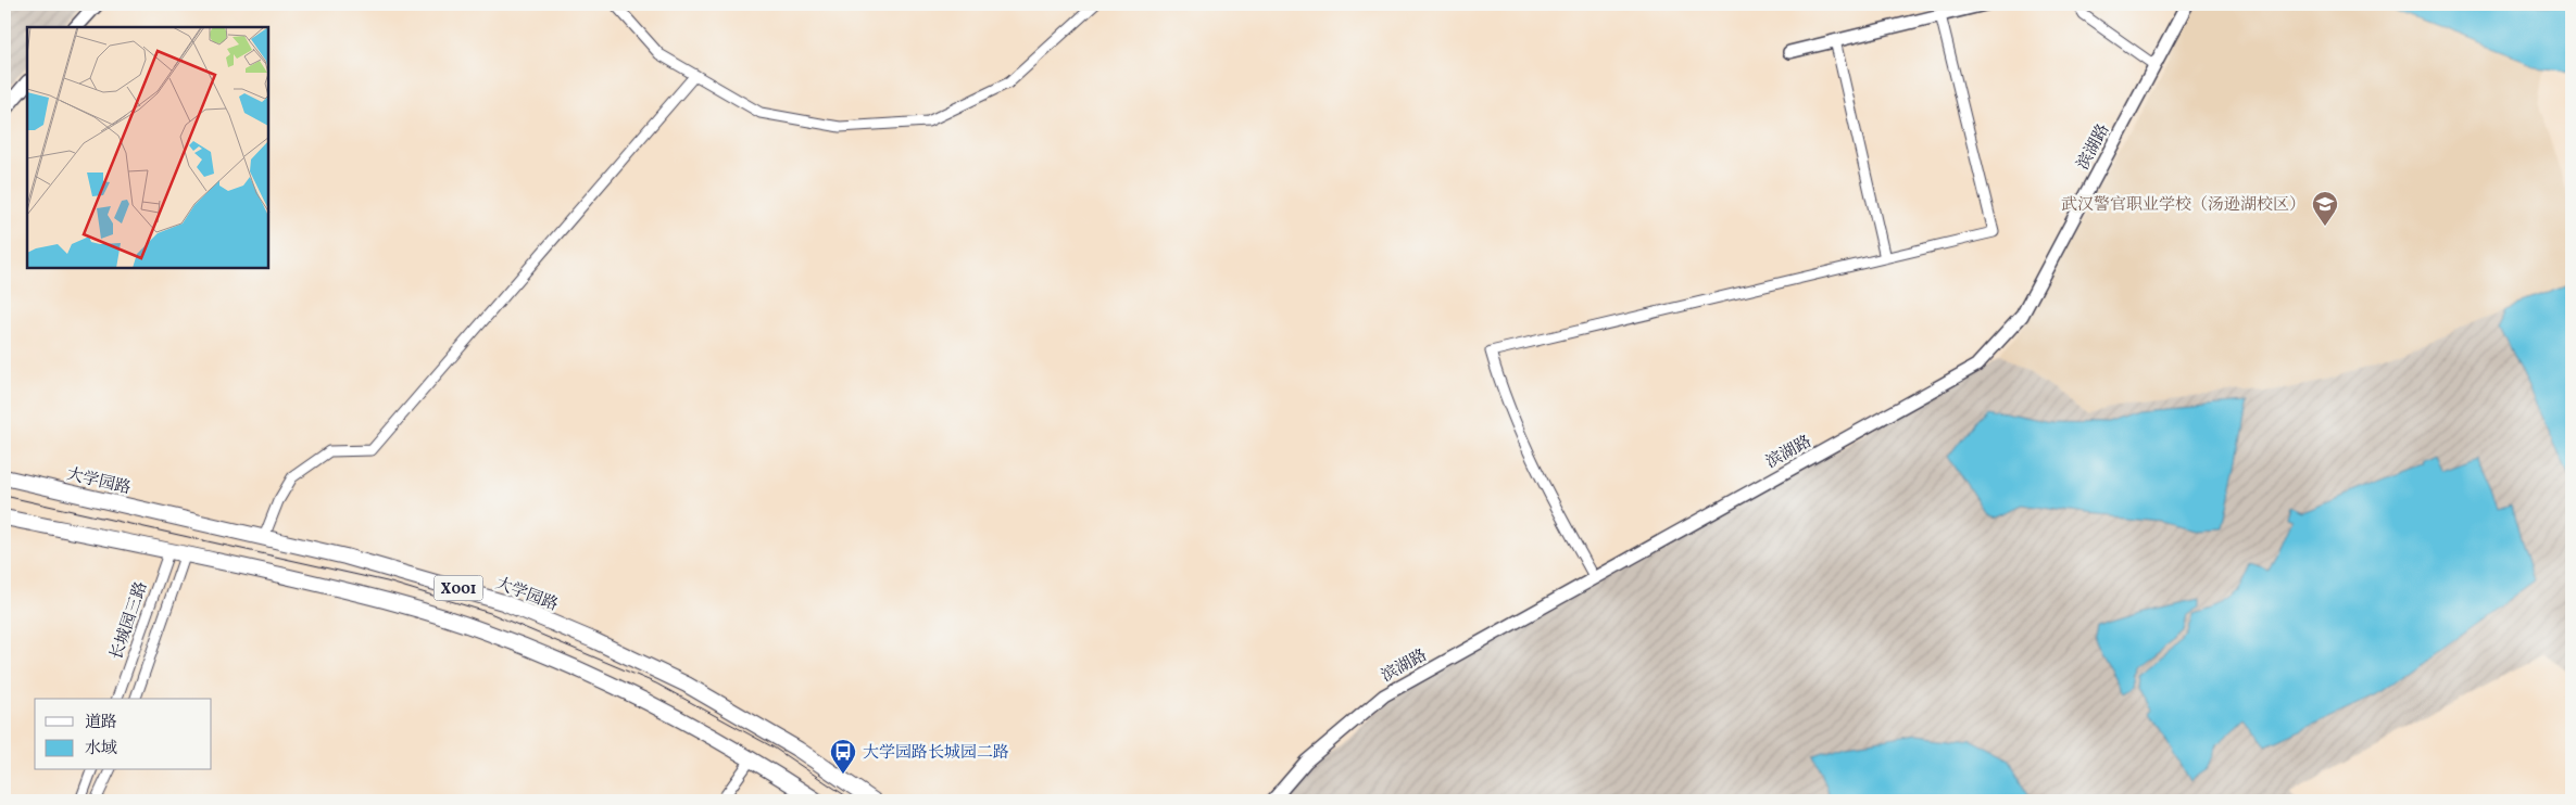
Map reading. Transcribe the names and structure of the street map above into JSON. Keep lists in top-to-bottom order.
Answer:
{
  "streets": {
    "main road": ["大学园路", "X001"],
    "street": ["滨湖路", "长城园三路"]
  },
  "crossings": [
    ["X001", "长城园三路"]
  ],
  "places": {
    "school or university": ["武汉警官职业学校（汤逊湖校区）"],
    "bus stop": ["大学园路长城园二路"]
  },
  "legend": ["道路", "水域"]
}
